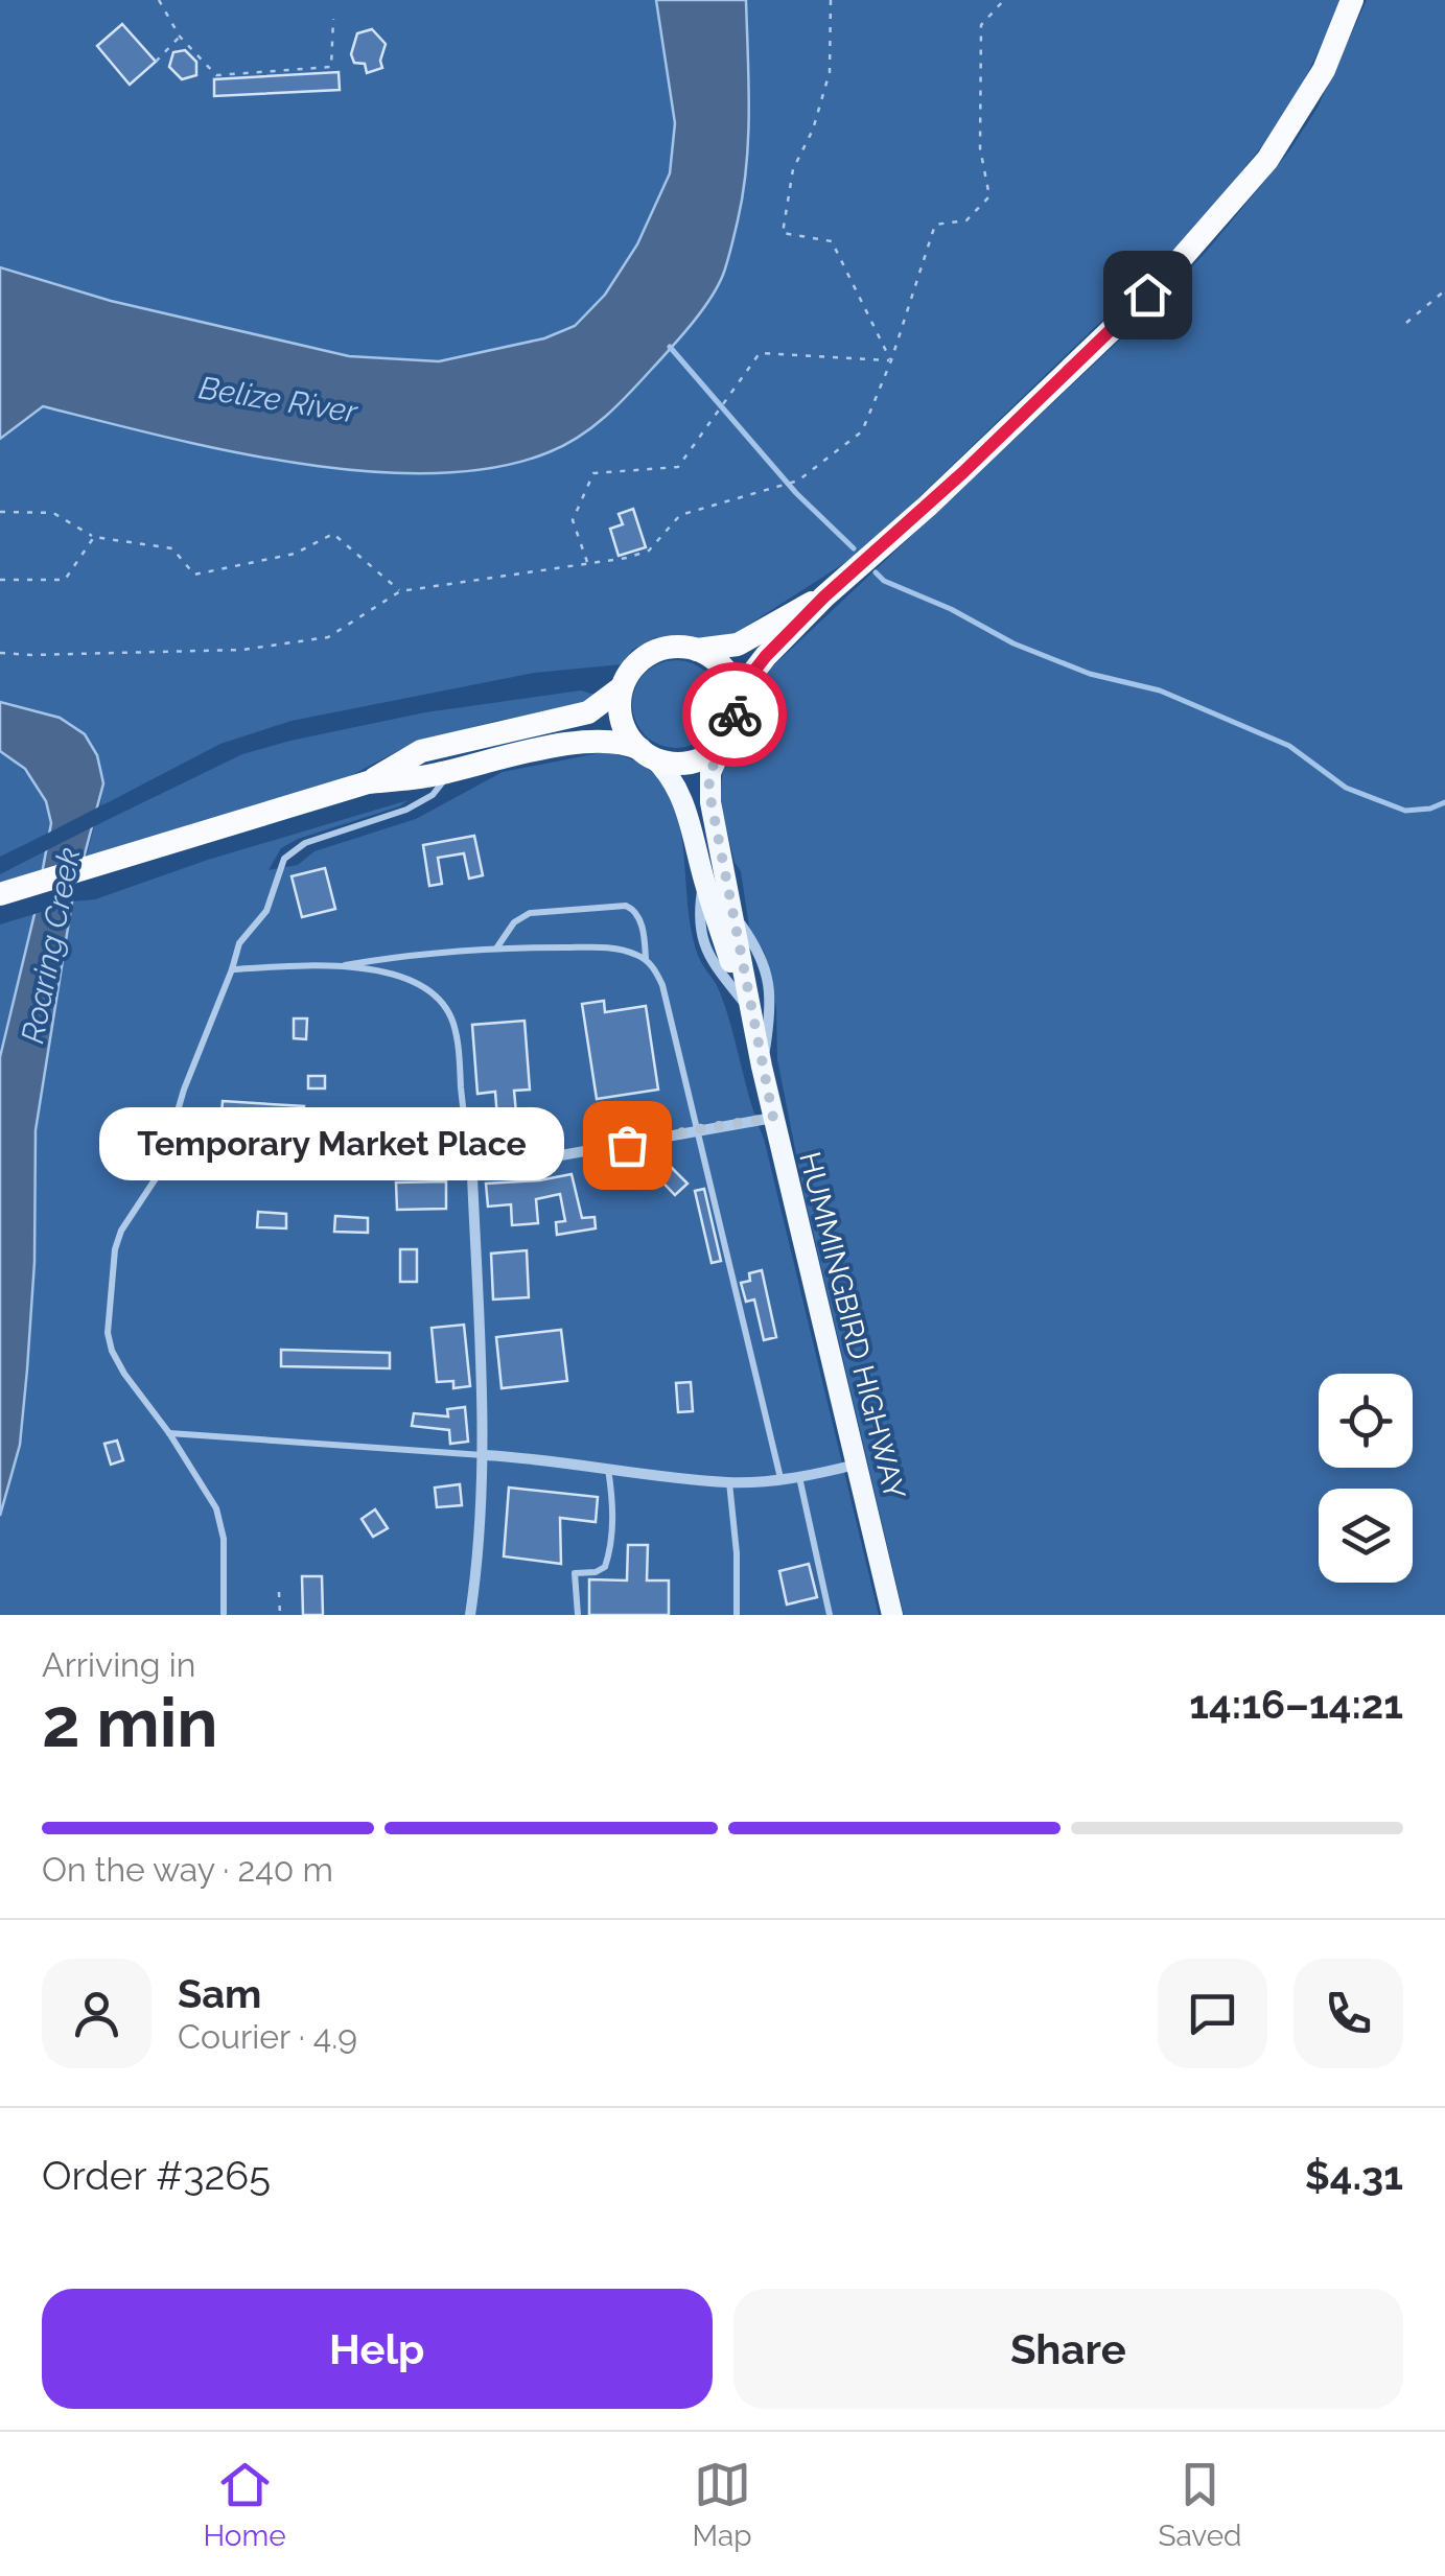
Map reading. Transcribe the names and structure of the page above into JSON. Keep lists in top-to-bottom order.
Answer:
{
  "streets": {
    "main road": ["HUMMINGBIRD HIGHWAY"]
  },
  "water": ["Belize River", "Roaring Creek"],
  "places": ["Temporary Market Place"],
  "page": {
    "bubble": "Temporary Market Place",
    "heading": ["2 min", "Arriving in", "14:16–14:21"],
    "panel": [
      "Sam",
      "Courier · 4.9",
      "Order #3265",
      "$4.31"
    ],
    "bar": "On the way · 240 m",
    "buttons": ["Help", "Share"],
    "tabs": ["Home", "Map", "Saved"]
  }
}
